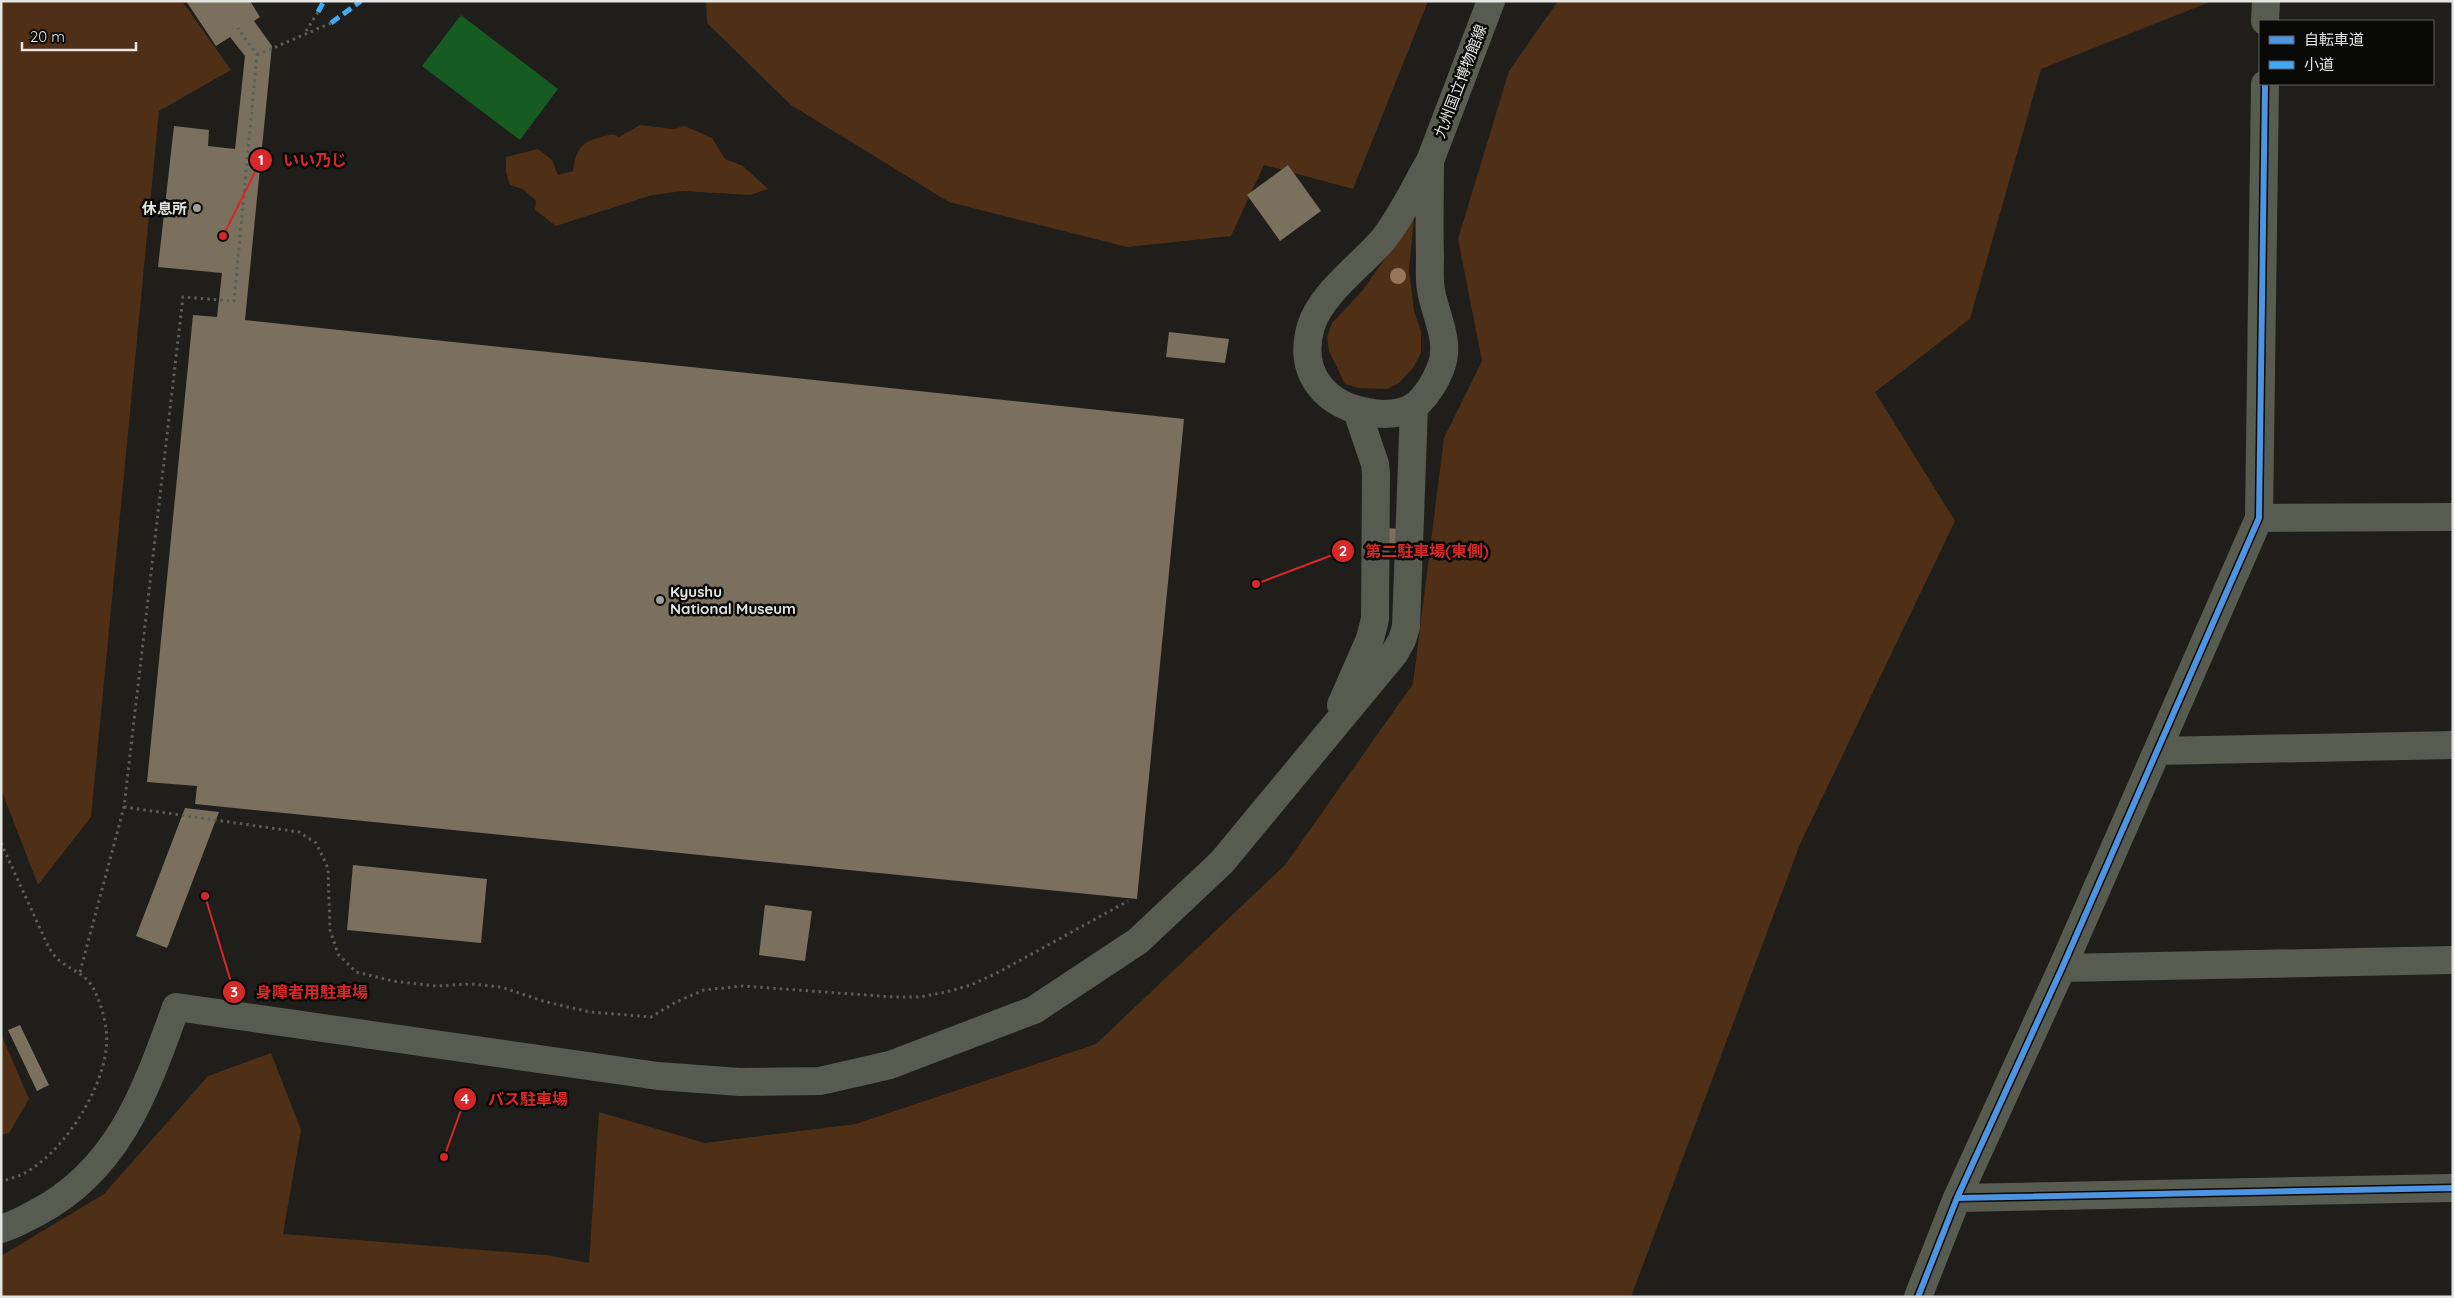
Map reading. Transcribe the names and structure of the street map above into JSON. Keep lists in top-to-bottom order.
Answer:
{
  "streets": {
    "main road": ["九州国立博物館線"]
  },
  "places": [
    "休息所",
    "いい乃じ",
    "第二駐車場(東側)",
    "Kyushu National Museum",
    "身障者用駐車場",
    "バス駐車場"
  ],
  "legend": ["自転車道", "小道"],
  "scale_bar": "20 m"
}
